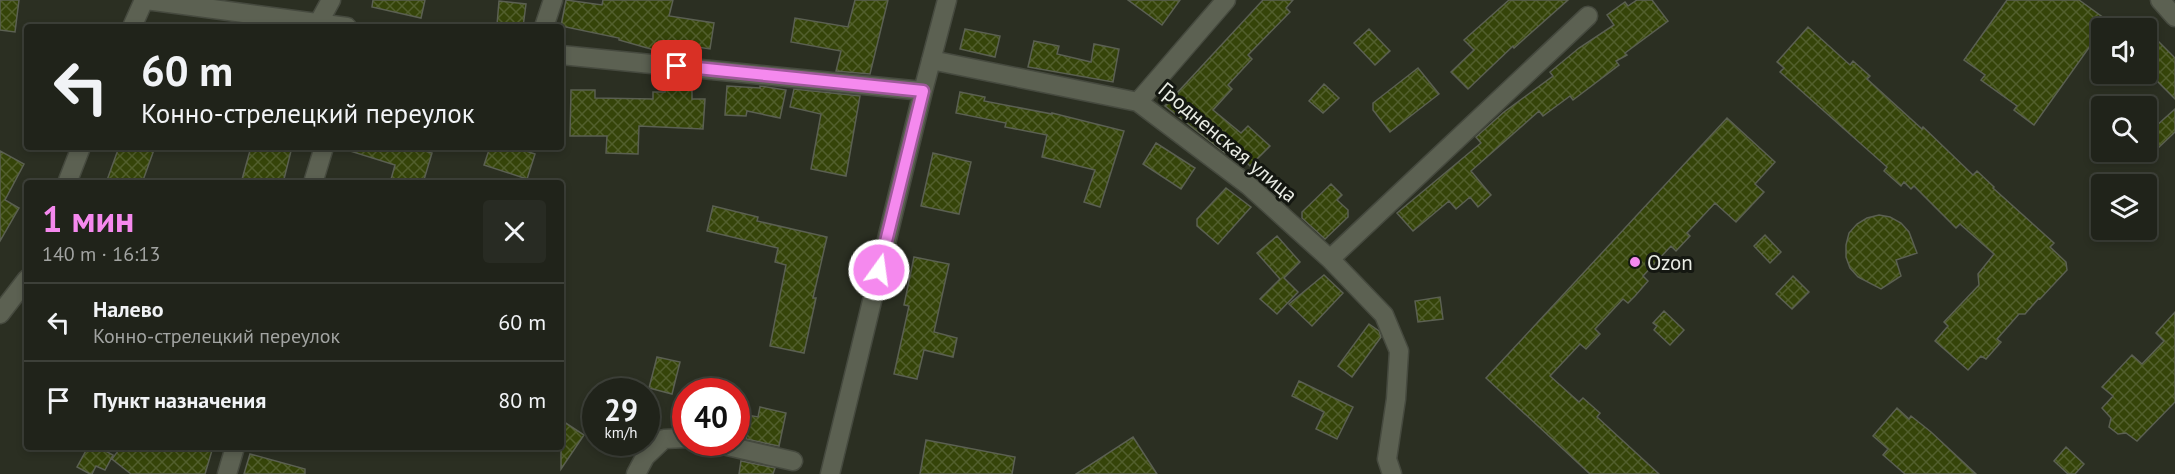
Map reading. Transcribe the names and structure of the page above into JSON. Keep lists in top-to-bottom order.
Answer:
{
  "streets": {
    "street": ["Гродненская улица"]
  },
  "places": ["Ozon"],
  "page": {
    "turn": ["60 m", "Конно-стрелецкий переулок"],
    "heading": ["1 мин", "140 m · 16:13"],
    "list": [
      {
        "name": "Налево",
        "note": "Конно-стрелецкий переулок",
        "value": "60 m"
      },
      {
        "name": "Пункт назначения",
        "value": "80 m"
      }
    ],
    "speed": "29 km/h",
    "limit": "40"
  }
}
